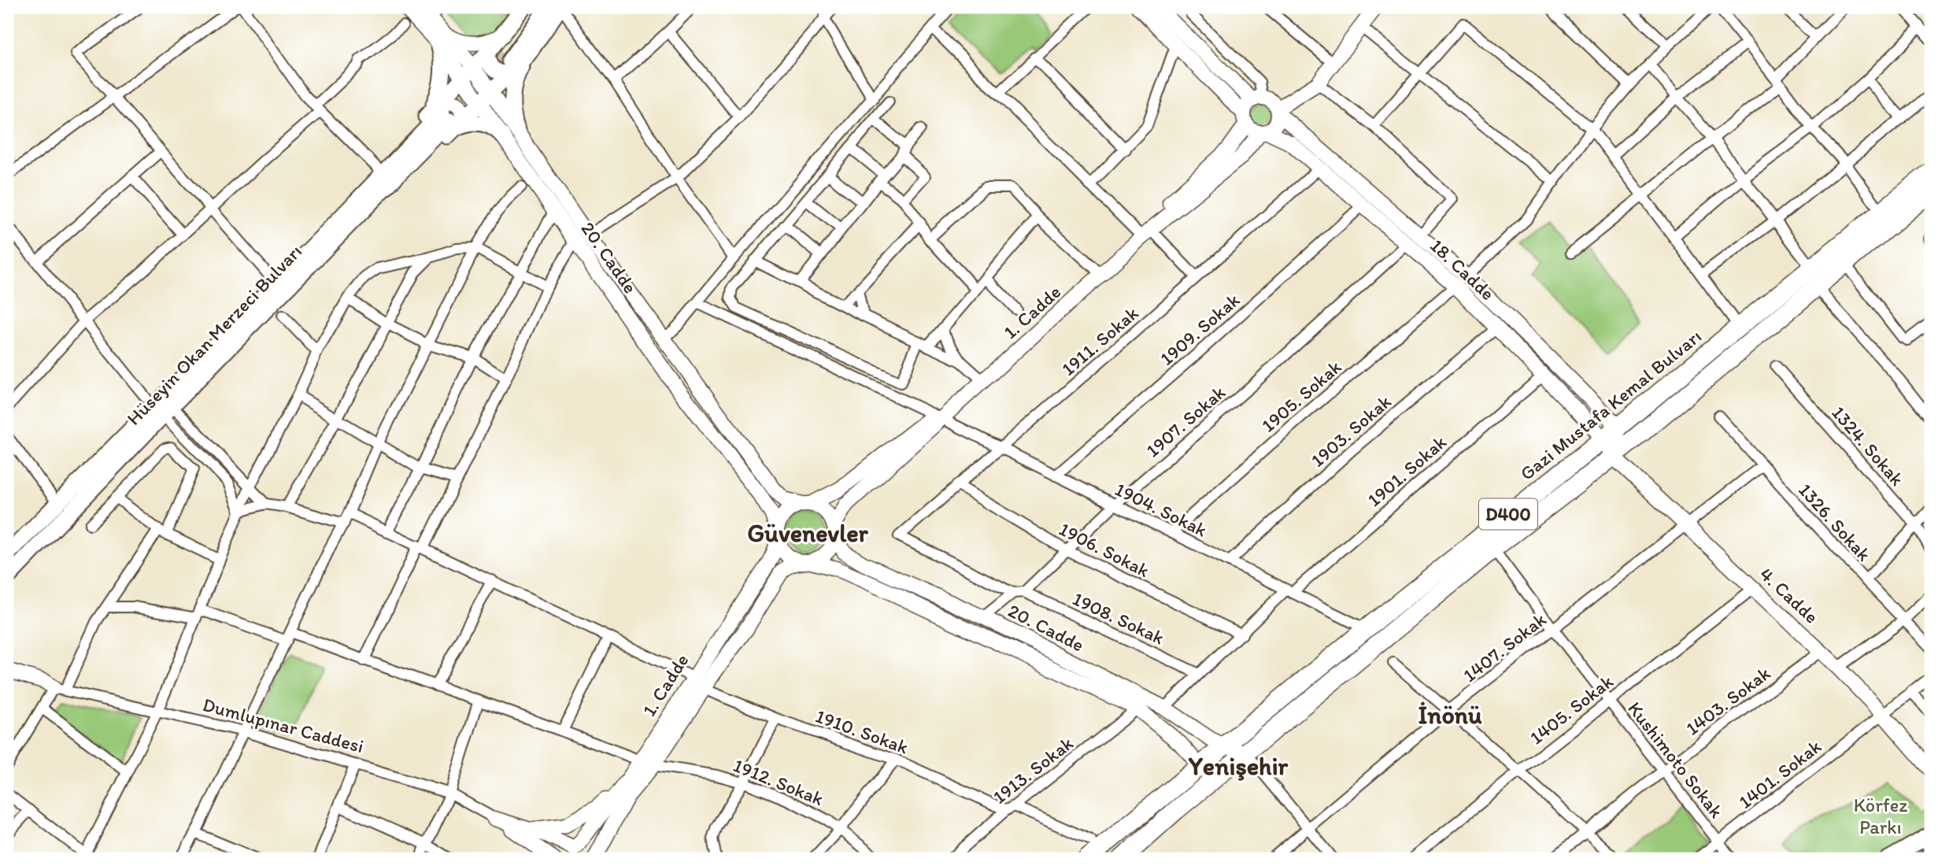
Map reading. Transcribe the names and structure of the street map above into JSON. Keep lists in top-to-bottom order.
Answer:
{
  "streets": {
    "highway": ["Gazi Mustafa Kemal Bulvarı", "D400"],
    "main road": ["Hüseyin Okan Merzeci Bulvarı"],
    "street": [
      "20. Cadde",
      "18. Cadde",
      "1. Cadde",
      "1909. Sokak",
      "1911. Sokak",
      "1905. Sokak",
      "1907. Sokak",
      "1903. Sokak",
      "1324. Sokak",
      "1901. Sokak",
      "1904. Sokak",
      "1326. Sokak",
      "1906. Sokak",
      "4. Cadde",
      "1908. Sokak",
      "1407. Sokak",
      "1403. Sokak",
      "1405. Sokak",
      "Dumlupınar Caddesi",
      "1910. Sokak",
      "Kushimoto Sokak",
      "1913. Sokak",
      "1401. Sokak",
      "1912. Sokak"
    ]
  },
  "crossings": [
    ["20. Cadde", "1. Cadde"],
    ["20. Cadde", "Gazi Mustafa Kemal Bulvarı"],
    ["20. Cadde", "1901. Sokak"],
    ["20. Cadde", "1913. Sokak"],
    ["18. Cadde", "1. Cadde"],
    ["18. Cadde", "1909. Sokak"],
    ["18. Cadde", "1911. Sokak"],
    ["18. Cadde", "1905. Sokak"],
    ["18. Cadde", "Gazi Mustafa Kemal Bulvarı"],
    ["18. Cadde", "1907. Sokak"],
    ["18. Cadde", "1903. Sokak"],
    ["18. Cadde", "1901. Sokak"],
    ["18. Cadde", "4. Cadde"],
    ["1. Cadde", "1904. Sokak"],
    ["1. Cadde", "Dumlupınar Caddesi"],
    ["1. Cadde", "1910. Sokak"],
    ["1. Cadde", "1912. Sokak"],
    ["1909. Sokak", "1904. Sokak"],
    ["1911. Sokak", "1904. Sokak"],
    ["1911. Sokak", "1906. Sokak"],
    ["1905. Sokak", "1904. Sokak"],
    ["Gazi Mustafa Kemal Bulvarı", "1904. Sokak"],
    ["Gazi Mustafa Kemal Bulvarı", "4. Cadde"],
    ["Gazi Mustafa Kemal Bulvarı", "Kushimoto Sokak"],
    ["1907. Sokak", "1904. Sokak"],
    ["1907. Sokak", "1906. Sokak"],
    ["1907. Sokak", "1908. Sokak"],
    ["1903. Sokak", "1904. Sokak"],
    ["1901. Sokak", "1904. Sokak"],
    ["1901. Sokak", "1906. Sokak"],
    ["1901. Sokak", "1908. Sokak"],
    ["1326. Sokak", "1407. Sokak"],
    ["4. Cadde", "1407. Sokak"],
    ["4. Cadde", "1403. Sokak"],
    ["4. Cadde", "1405. Sokak"],
    ["4. Cadde", "1401. Sokak"],
    ["1407. Sokak", "Kushimoto Sokak"],
    ["1403. Sokak", "Kushimoto Sokak"],
    ["1405. Sokak", "Kushimoto Sokak"],
    ["1910. Sokak", "1913. Sokak"],
    ["Kushimoto Sokak", "1401. Sokak"]
  ],
  "districts": ["Güvenevler", "İnönü", "Yenişehir"],
  "parks": ["Körfez Parkı"]
}
